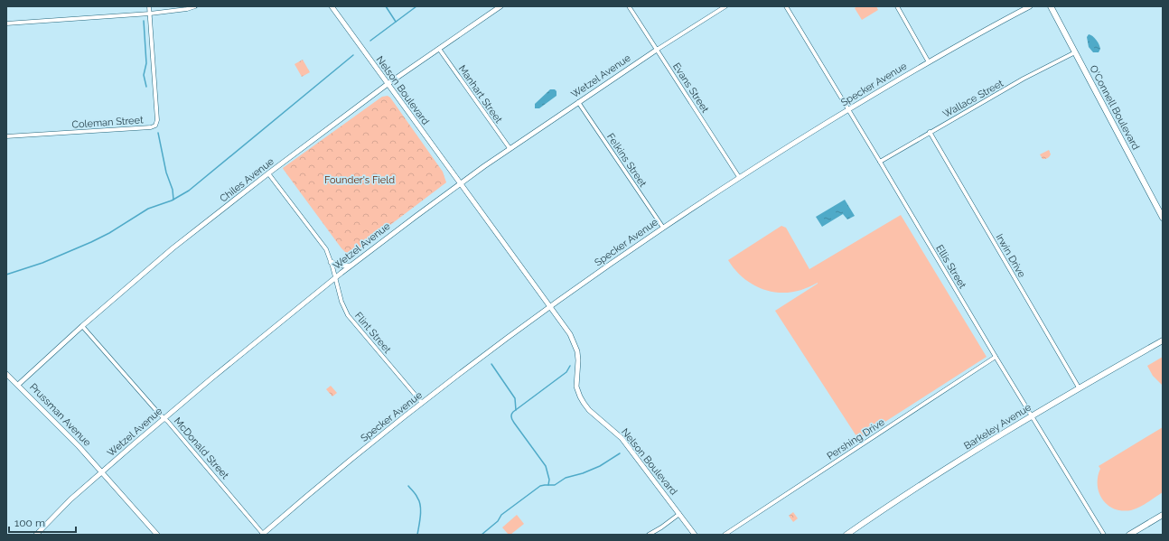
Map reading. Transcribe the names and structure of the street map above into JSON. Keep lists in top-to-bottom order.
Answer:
{
  "streets": {
    "main road": ["O'Connell Boulevard", "Barkeley Avenue"],
    "street": [
      "Wetzel Avenue",
      "Specker Avenue",
      "Evans Street",
      "Nelson Boulevard",
      "Manhart Street",
      "Wallace Street",
      "Coleman Street",
      "Felkins Street",
      "Chiles Avenue",
      "Irwin Drive",
      "Ellis Street",
      "Flint Street",
      "Prussman Avenue",
      "Pershing Drive",
      "McDonald Street"
    ]
  },
  "crossings": [
    ["Wetzel Avenue", "Evans Street"],
    ["Wetzel Avenue", "Nelson Boulevard"],
    ["Wetzel Avenue", "Manhart Street"],
    ["Wetzel Avenue", "Felkins Street"],
    ["Wetzel Avenue", "Flint Street"],
    ["Wetzel Avenue", "Prussman Avenue"],
    ["Wetzel Avenue", "McDonald Street"],
    ["Specker Avenue", "Evans Street"],
    ["Specker Avenue", "Nelson Boulevard"],
    ["Specker Avenue", "Felkins Street"],
    ["Specker Avenue", "Ellis Street"],
    ["Specker Avenue", "Flint Street"],
    ["Specker Avenue", "McDonald Street"],
    ["Nelson Boulevard", "Chiles Avenue"],
    ["Manhart Street", "Chiles Avenue"],
    ["Wallace Street", "O'Connell Boulevard"],
    ["Wallace Street", "Irwin Drive"],
    ["Wallace Street", "Ellis Street"],
    ["Chiles Avenue", "Flint Street"],
    ["Chiles Avenue", "Prussman Avenue"],
    ["Chiles Avenue", "McDonald Street"],
    ["Irwin Drive", "Barkeley Avenue"],
    ["Ellis Street", "Barkeley Avenue"],
    ["Ellis Street", "Pershing Drive"]
  ],
  "parks": ["Founder's Field"],
  "scale_bar": "100 m"
}
